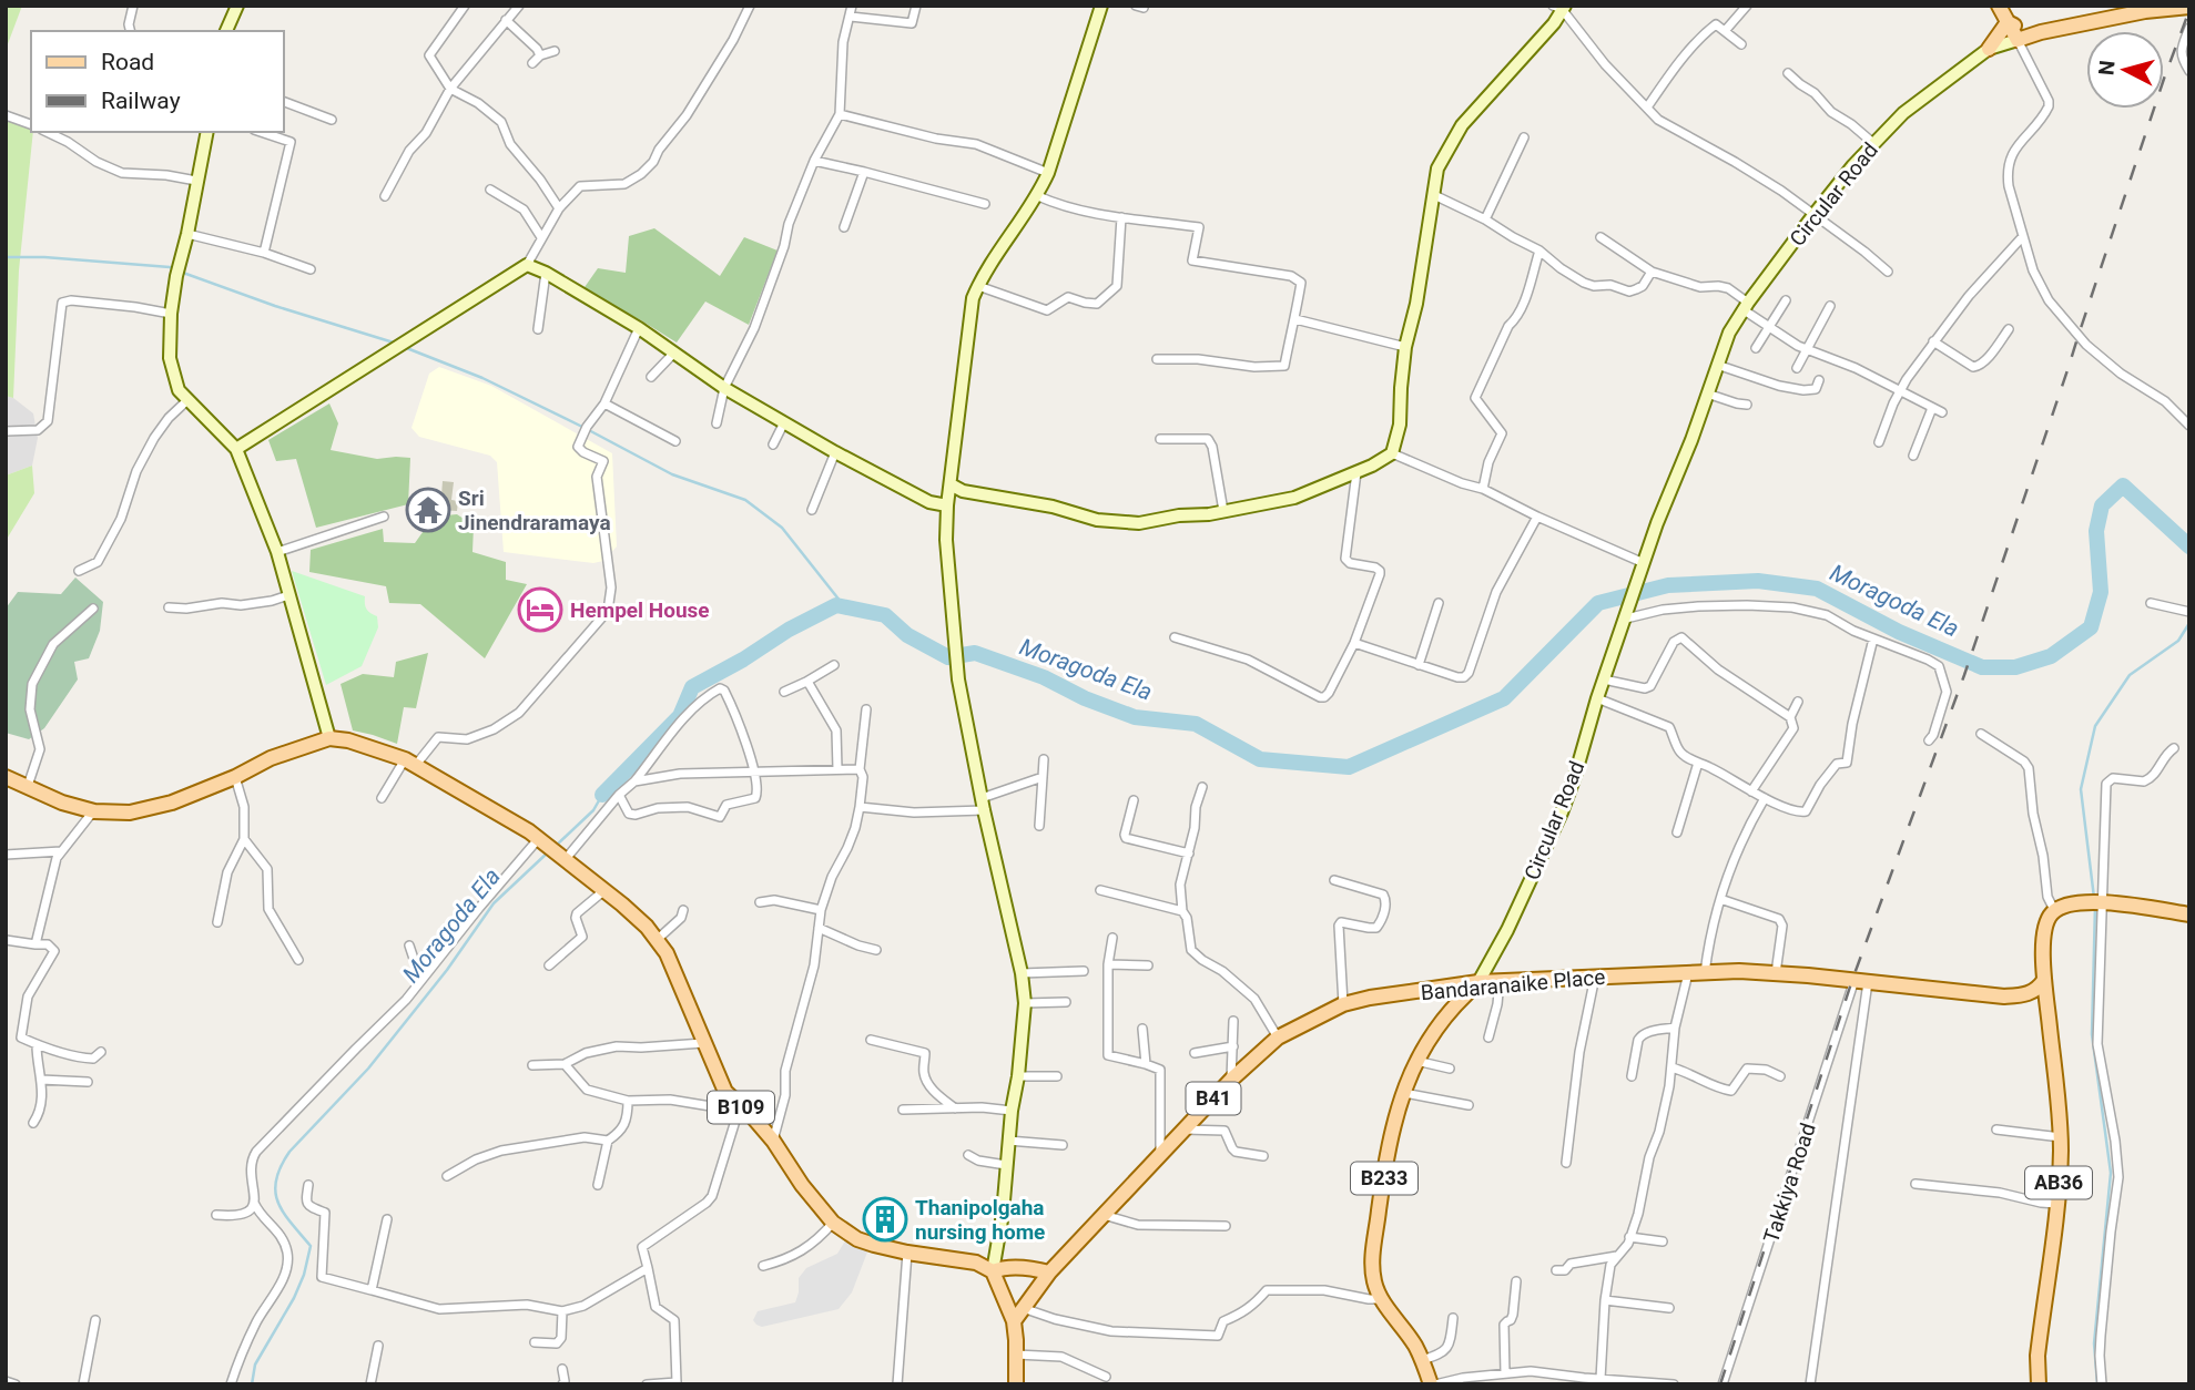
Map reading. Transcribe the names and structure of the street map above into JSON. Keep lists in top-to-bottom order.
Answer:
{
  "streets": {
    "main road": [
      "Circular Road",
      "Bandaranaike Place",
      "B41",
      "B109",
      "B233",
      "AB36"
    ],
    "street": ["Takkiya Road"]
  },
  "crossings": [
    ["Circular Road", "Bandaranaike Place"],
    ["Circular Road", "B233"],
    ["Bandaranaike Place", "B233"],
    ["Bandaranaike Place", "Takkiya Road"],
    ["Bandaranaike Place", "AB36"]
  ],
  "water": ["Moragoda Ela"],
  "places": {
    "temple": ["Sri Jinendraramaya"],
    "hotel": ["Hempel House"],
    "building": ["Thanipolgaha nursing home"]
  },
  "legend": ["Road", "Railway"],
  "north": "left"
}
